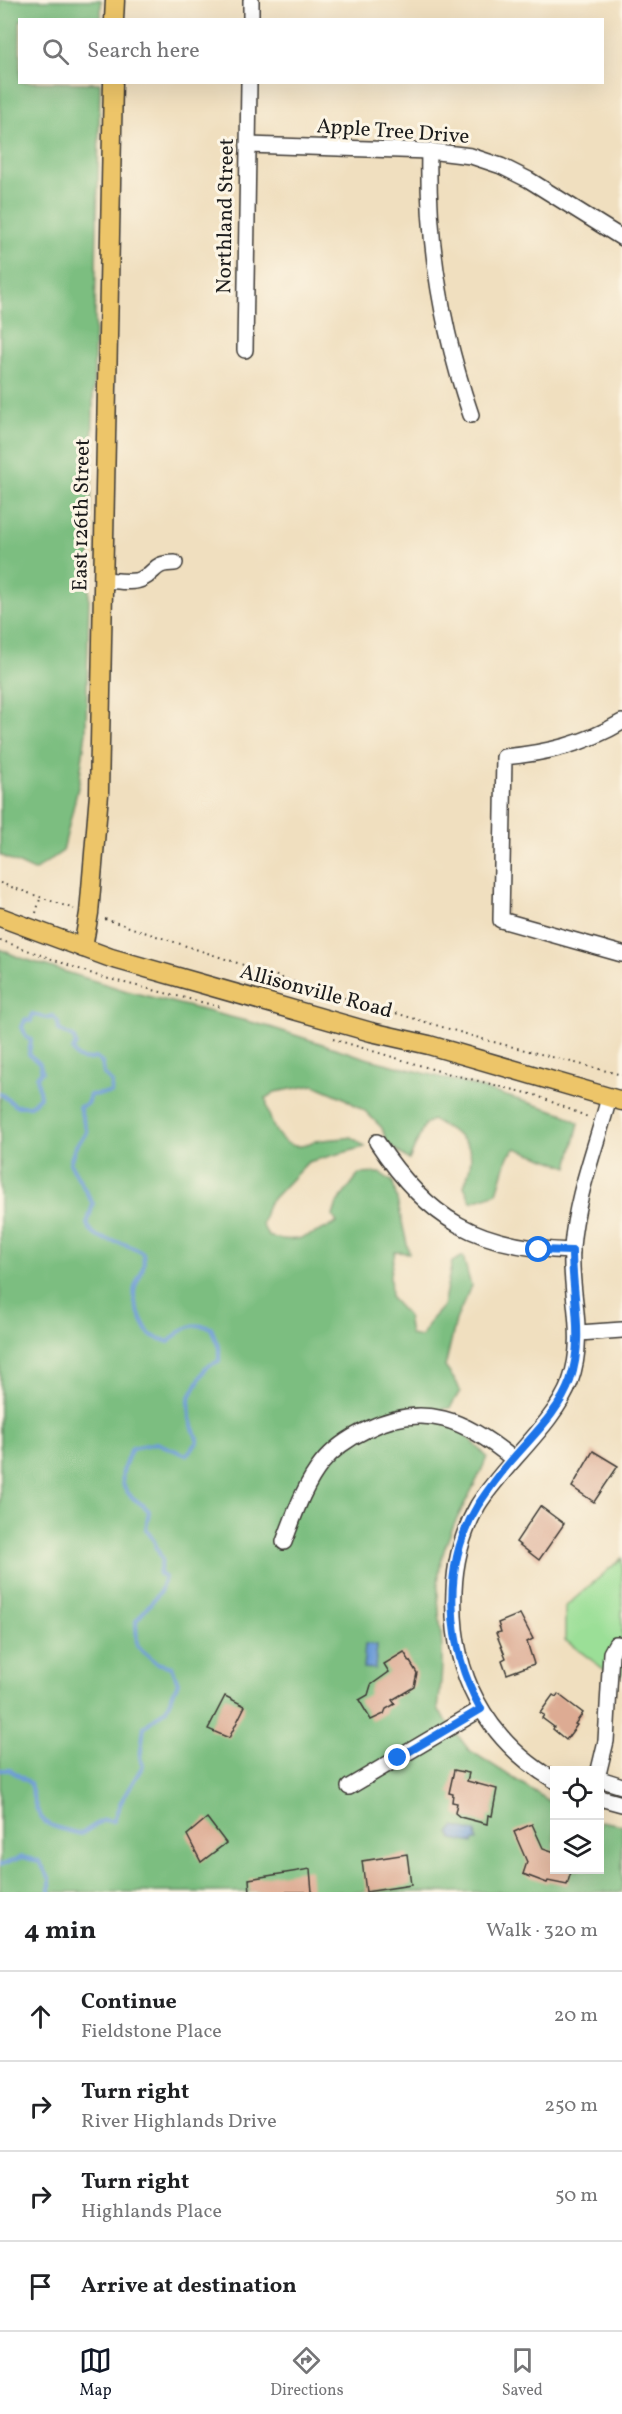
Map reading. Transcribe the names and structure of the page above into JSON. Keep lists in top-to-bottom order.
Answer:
{
  "streets": {
    "main road": ["East 126th Street", "Allisonville Road"],
    "street": ["Apple Tree Drive", "Northland Street"]
  },
  "crossings": [
    ["Apple Tree Drive", "Northland Street"],
    ["East 126th Street", "Allisonville Road"]
  ],
  "page": {
    "search": "Search here",
    "heading": ["4 min", "Walk · 320 m"],
    "list": [
      ["Continue", "Fieldstone Place", "20 m"],
      ["Turn right", "River Highlands Drive", "250 m"],
      ["Turn right", "Highlands Place", "50 m"],
      "Arrive at destination"
    ],
    "nav": ["Map", "Directions", "Saved"]
  }
}
